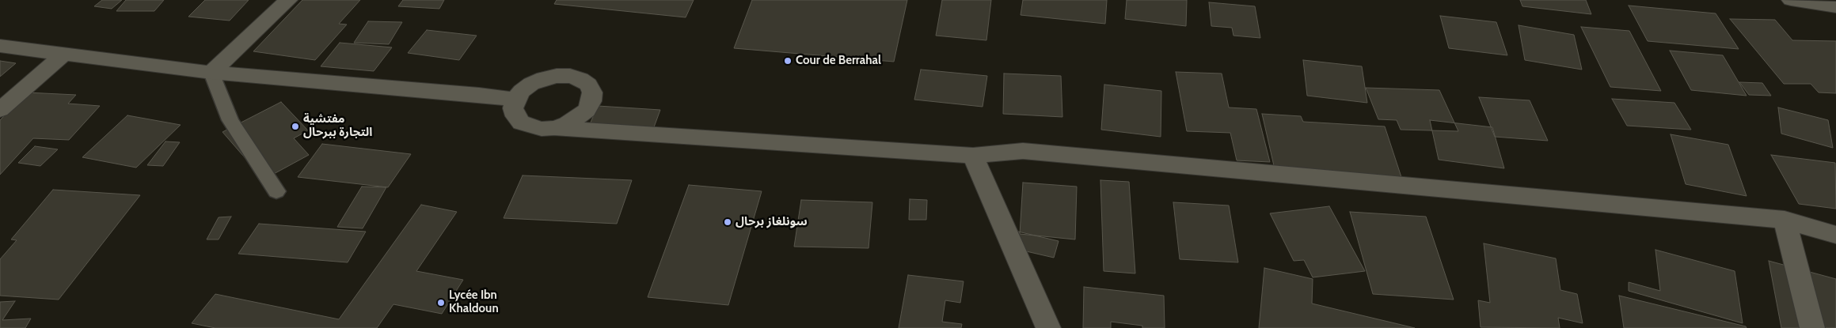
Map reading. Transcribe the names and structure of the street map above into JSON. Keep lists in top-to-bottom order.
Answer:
{
  "places": [
    "Cour de Berrahal",
    "مفتشية التجارة ببرحال",
    "سونلغاز برحال",
    "Lycée Ibn Khaldoun"
  ]
}
